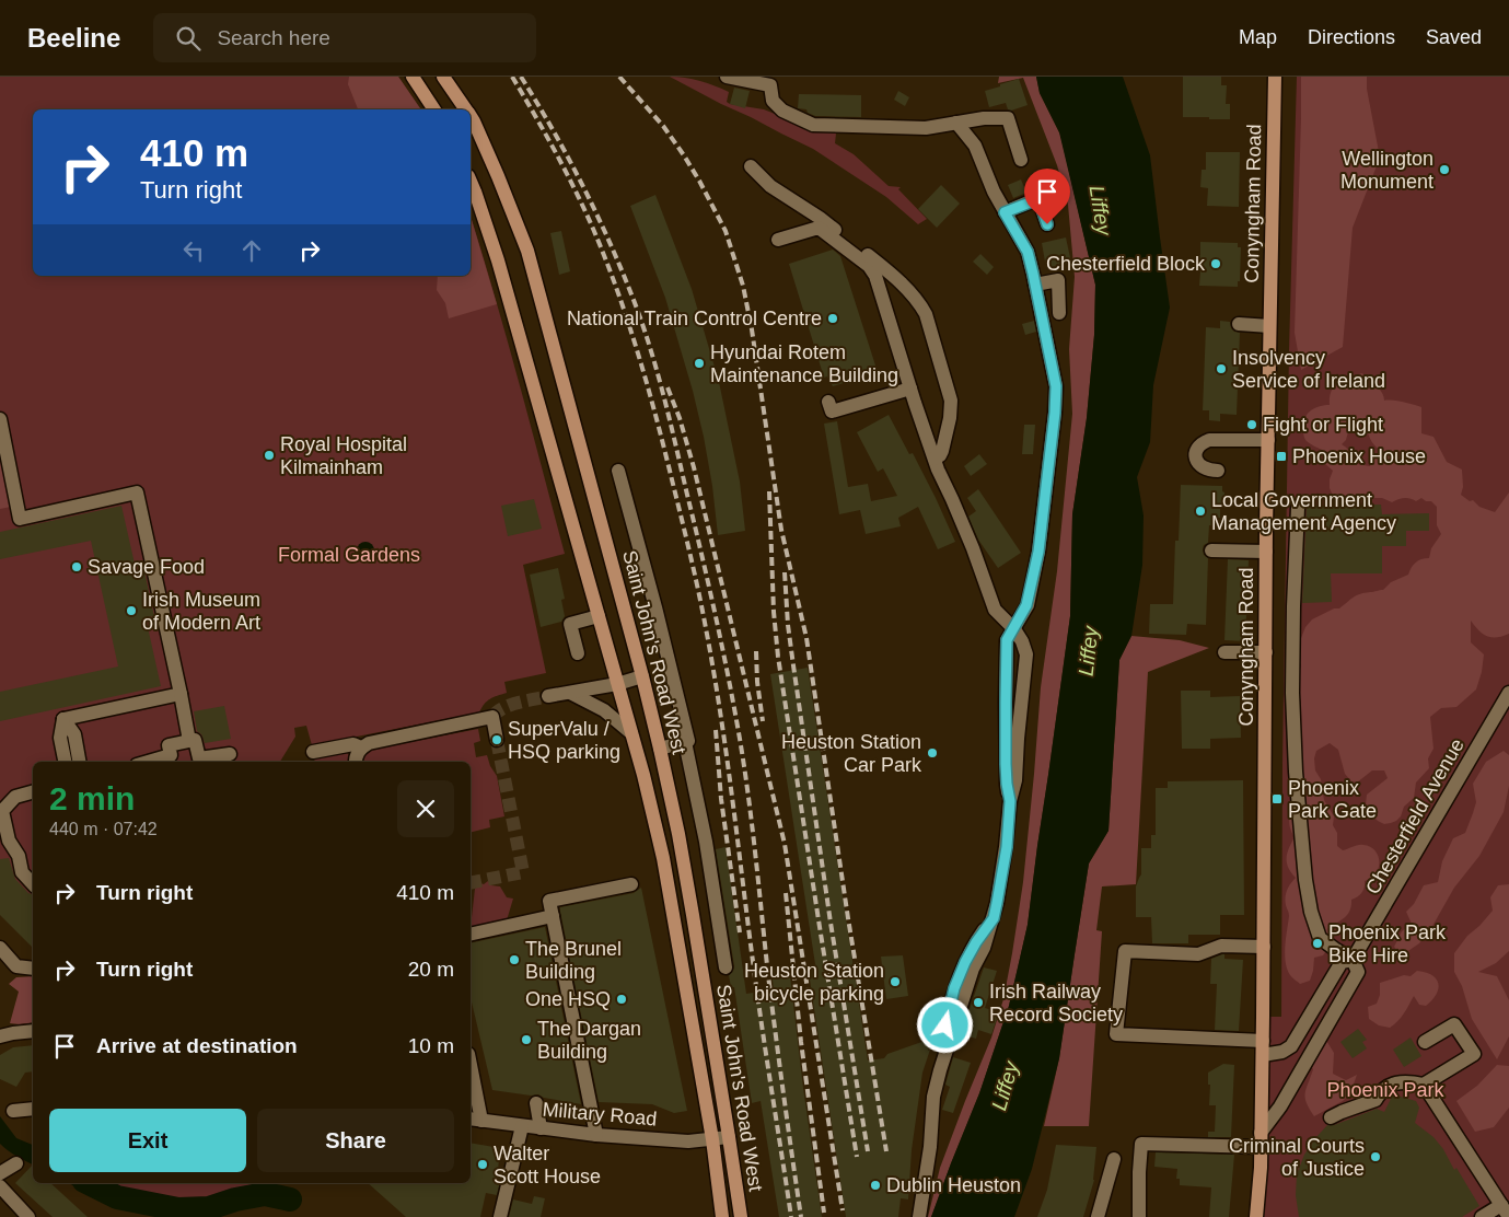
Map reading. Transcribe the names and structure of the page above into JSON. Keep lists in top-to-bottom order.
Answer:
{
  "streets": {
    "main road": ["Conyngham Road", "Saint John's Road West"],
    "street": ["Chesterfield Avenue", "Military Road"]
  },
  "crossings": [
    ["Conyngham Road", "Chesterfield Avenue"],
    ["Saint John's Road West", "Military Road"]
  ],
  "water": ["Liffey"],
  "parks": ["Formal Gardens", "Phoenix Park"],
  "places": {
    "other": [
      "Wellington Monument",
      "Chesterfield Block",
      "National Train Control Centre",
      "Hyundai Rotem Maintenance Building",
      "Insolvency Service of Ireland",
      "Fight or Flight",
      "Royal Hospital Kilmainham",
      "Local Government Management Agency",
      "Savage Food",
      "Irish Museum of Modern Art",
      "SuperValu / HSQ parking",
      "Heuston Station Car Park",
      "Phoenix Park Bike Hire",
      "The Brunel Building",
      "Heuston Station bicycle parking",
      "One HSQ",
      "Irish Railway Record Society",
      "The Dargan Building",
      "Criminal Courts of Justice",
      "Walter Scott House",
      "Dublin Heuston"
    ],
    "transit": ["Phoenix House", "Phoenix Park Gate"]
  },
  "page": {
    "header": "Beeline",
    "search": "Search here",
    "nav": ["Map", "Directions", "Saved"],
    "turn": ["410 m", "Turn right"],
    "heading": ["2 min", "440 m · 07:42"],
    "list": [
      {
        "name": "Turn right",
        "value": "410 m"
      },
      {
        "name": "Turn right",
        "value": "20 m"
      },
      {
        "name": "Arrive at destination",
        "value": "10 m"
      }
    ],
    "buttons": ["Exit", "Share"]
  }
}
